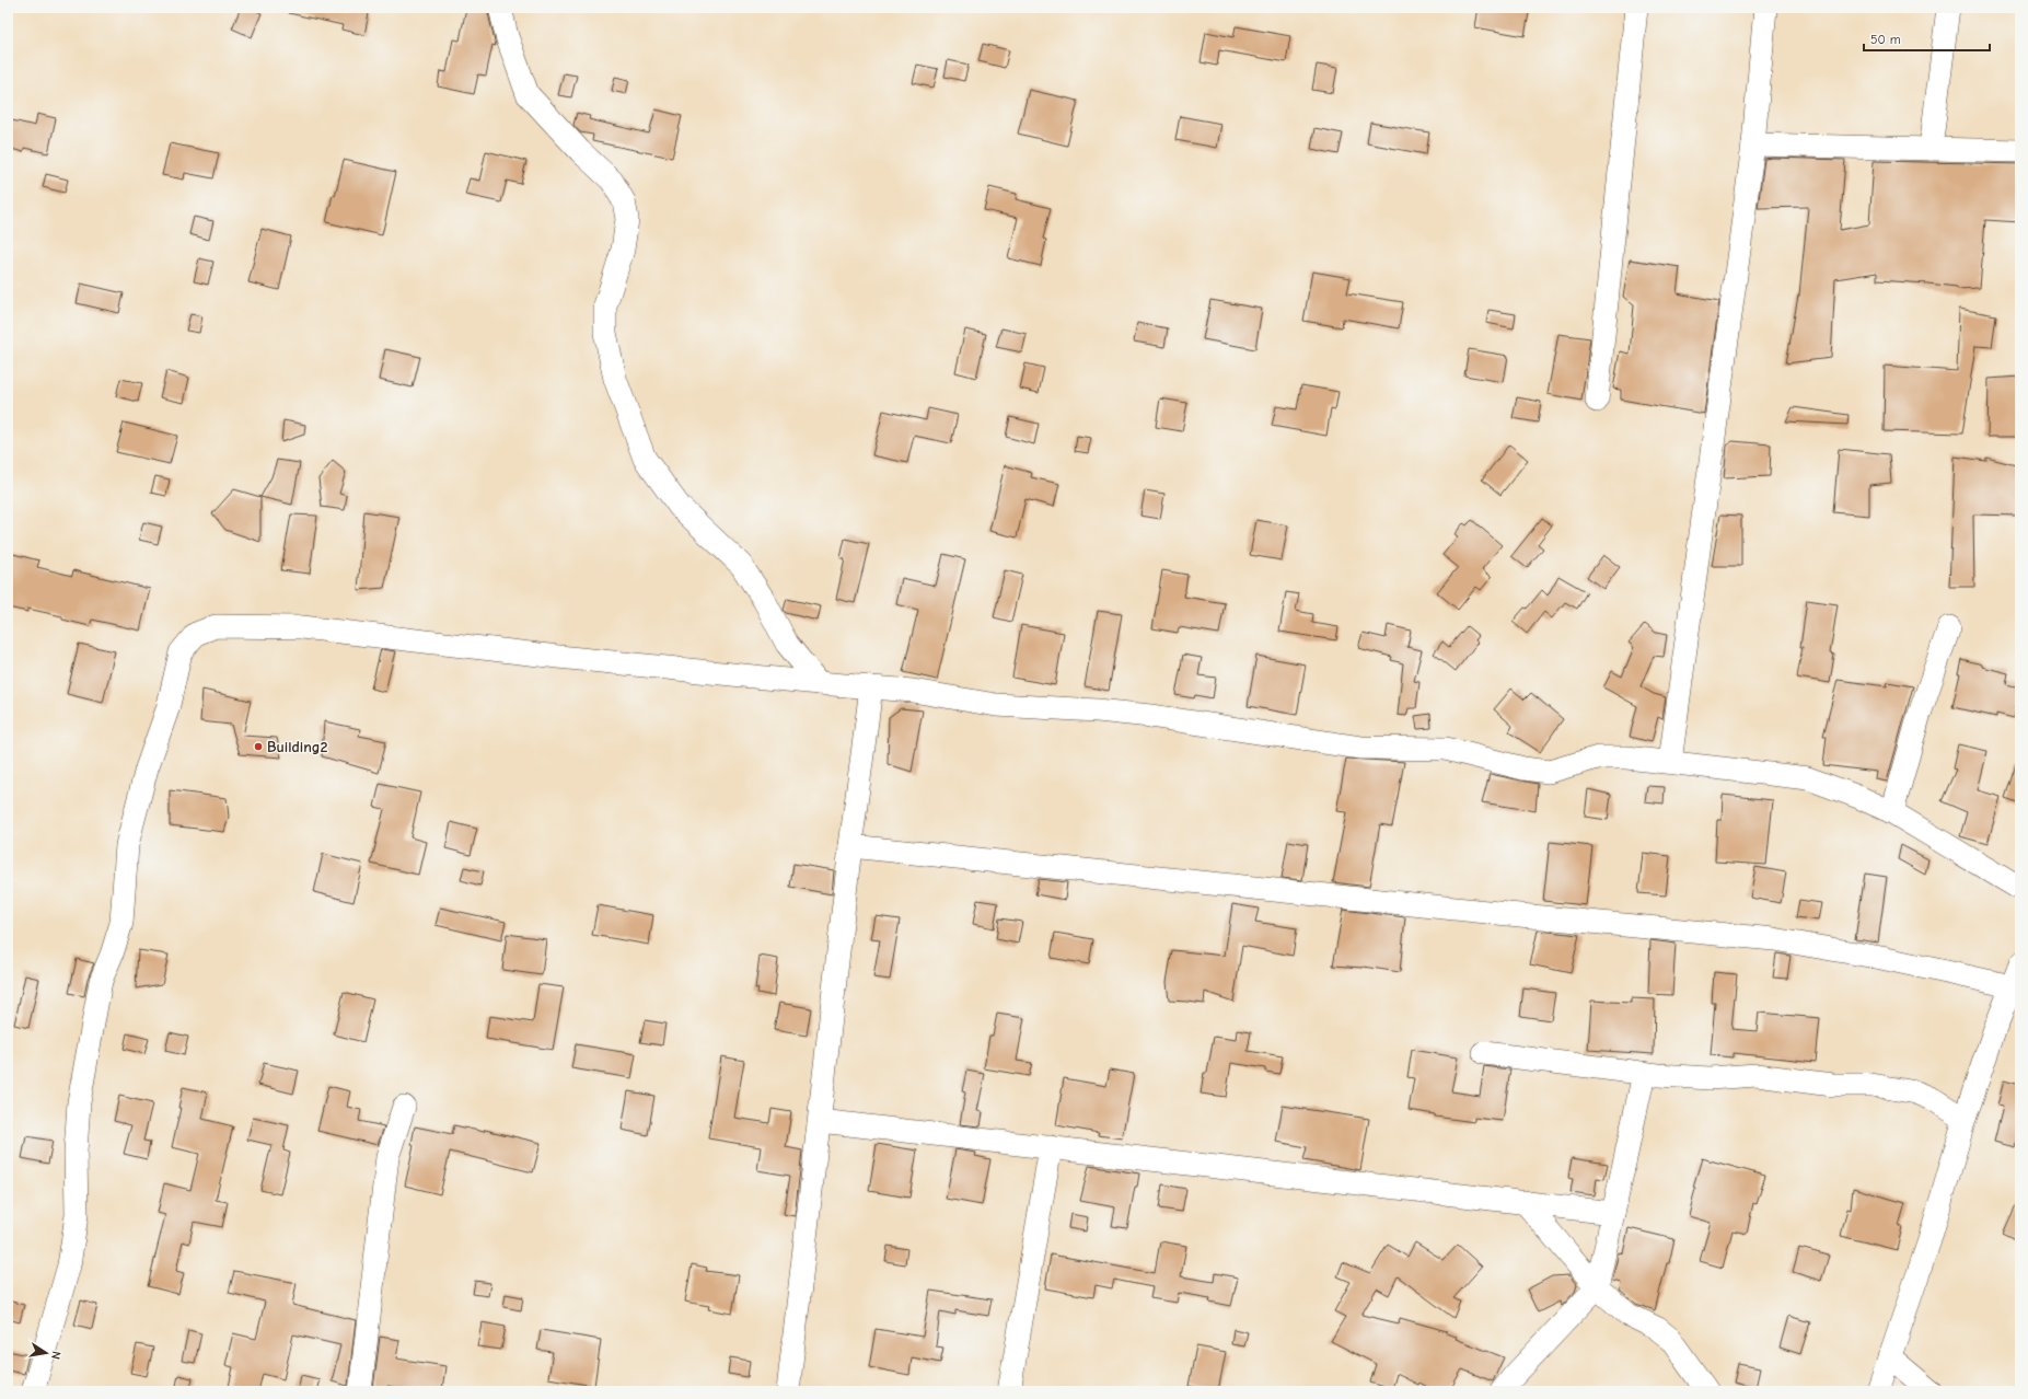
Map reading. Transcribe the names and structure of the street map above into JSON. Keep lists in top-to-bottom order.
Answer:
{
  "places": ["Building2"],
  "scale_bar": "50 m",
  "north": "right"
}
